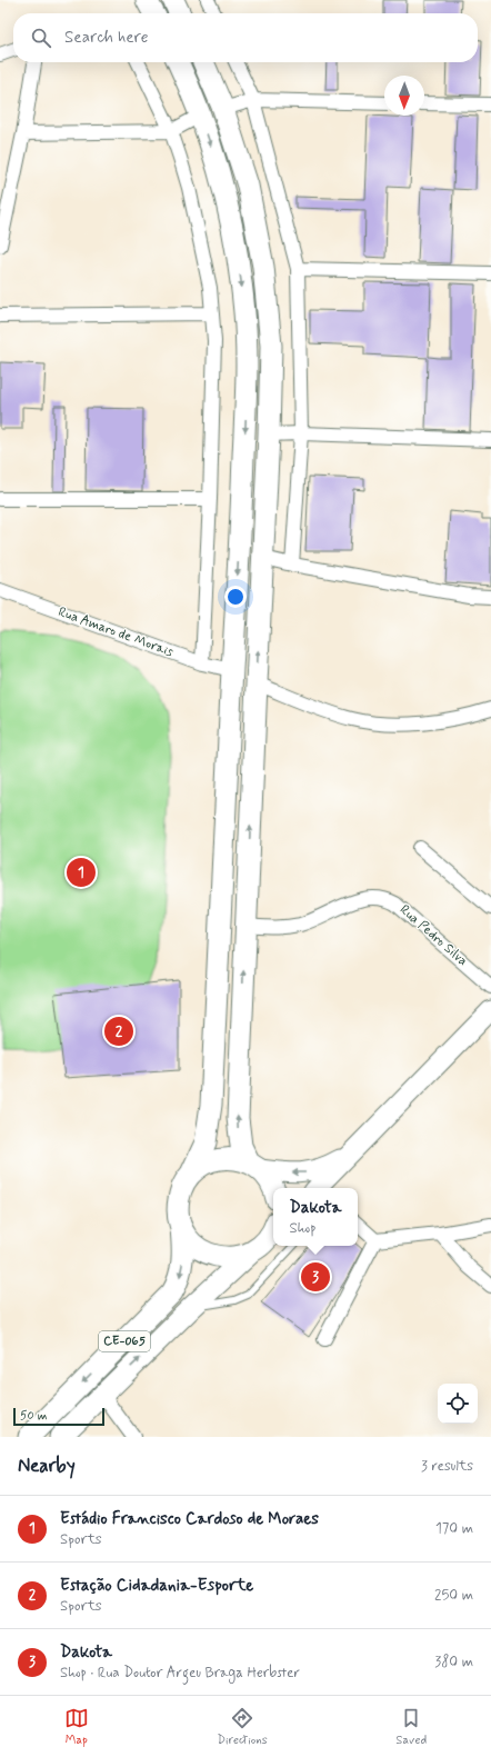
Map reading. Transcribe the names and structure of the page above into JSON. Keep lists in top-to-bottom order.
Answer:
{
  "streets": {
    "main road": ["CE-065"],
    "street": ["Rua Amaro de Morais", "Rua Pedro Silva"]
  },
  "crossings": [
    ["Rua Amaro de Morais", "CE-065"]
  ],
  "scale_bar": "50 m",
  "north": "bottom",
  "page": {
    "search": "Search here",
    "pins": ["1", "2", "3"],
    "popup": ["Dakota", "Shop"],
    "scale": "50 m",
    "heading": ["Nearby", "3 results"],
    "list": [
      {
        "mark": "1",
        "name": "Estádio Francisco Cardoso de Moraes",
        "note": "Sports",
        "value": "170 m"
      },
      {
        "mark": "2",
        "name": "Estação Cidadania-Esporte",
        "note": "Sports",
        "value": "250 m"
      },
      {
        "mark": "3",
        "name": "Dakota",
        "note": "Shop · Rua Doutor Argeu Braga Herbster",
        "value": "380 m"
      }
    ],
    "nav": ["Map", "Directions", "Saved"]
  }
}
